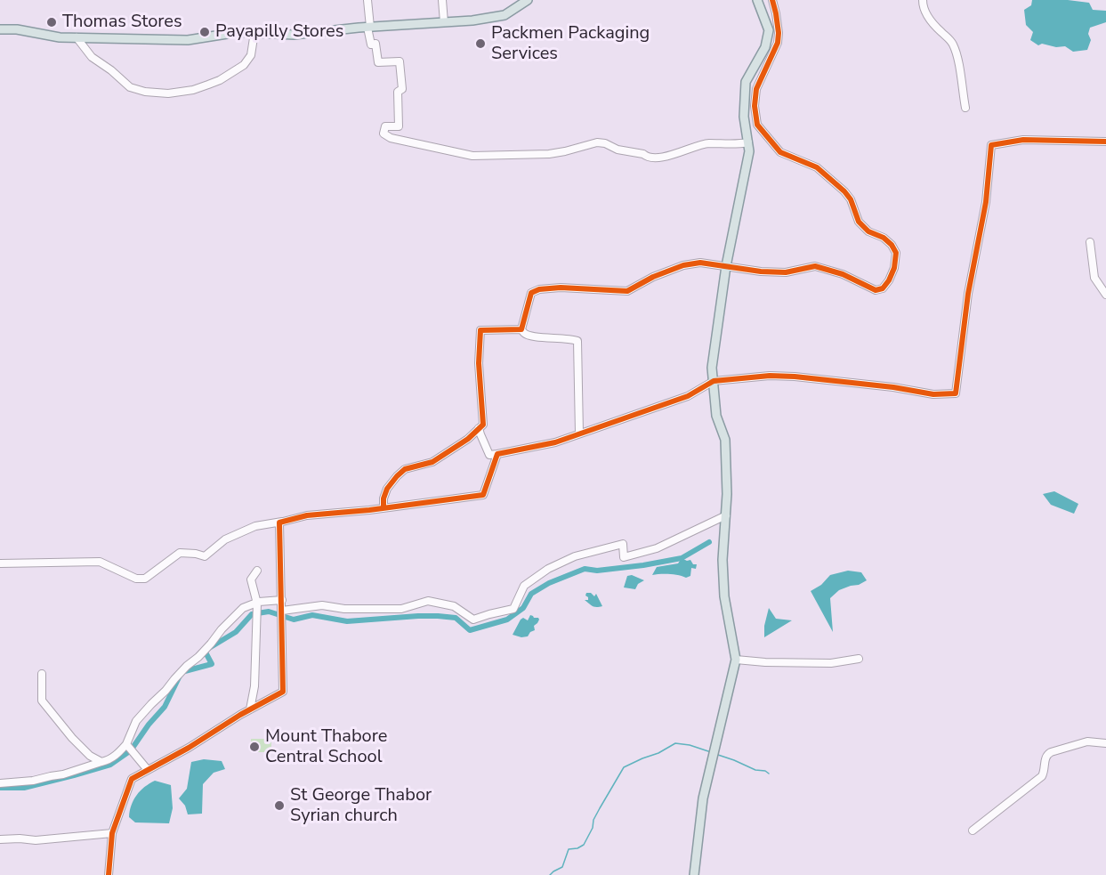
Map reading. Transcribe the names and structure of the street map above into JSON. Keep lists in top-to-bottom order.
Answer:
{
  "places": [
    "Thomas Stores",
    "Payapilly Stores",
    "Packmen Packaging Services",
    "Mount Thabore Central School",
    "St George Thabor Syrian church"
  ]
}
